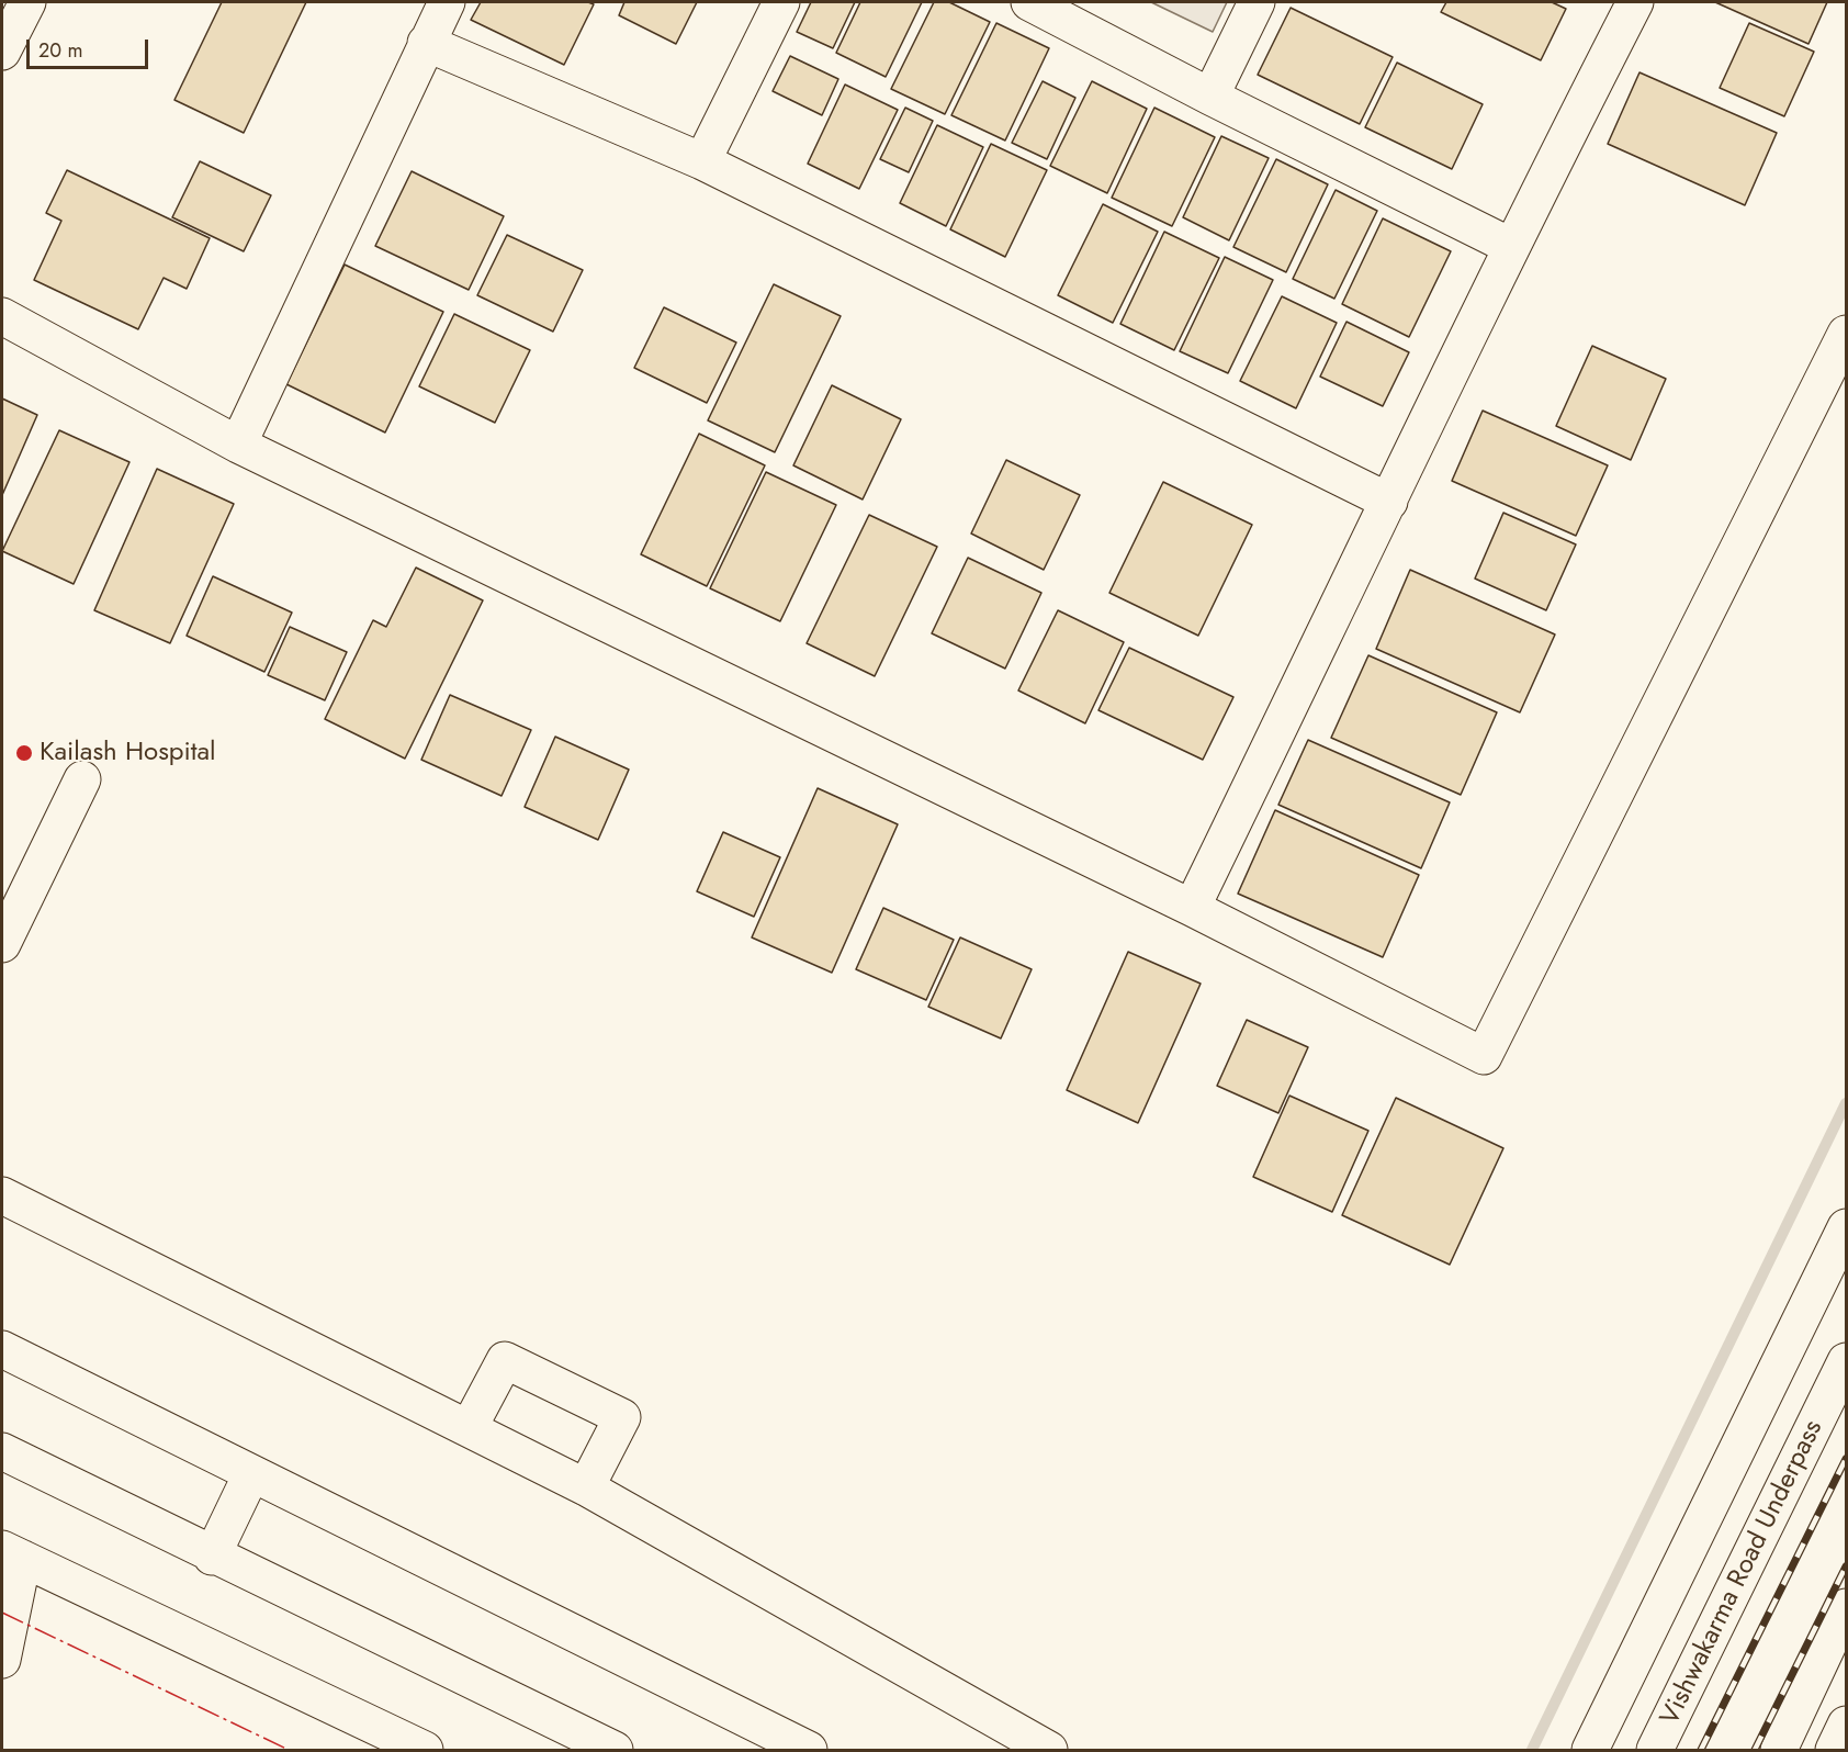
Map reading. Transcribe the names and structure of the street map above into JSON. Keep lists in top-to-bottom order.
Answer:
{
  "streets": {
    "street": ["Vishwakarma Road Underpass"]
  },
  "places": ["Kailash Hospital"],
  "scale_bar": "20 m"
}
